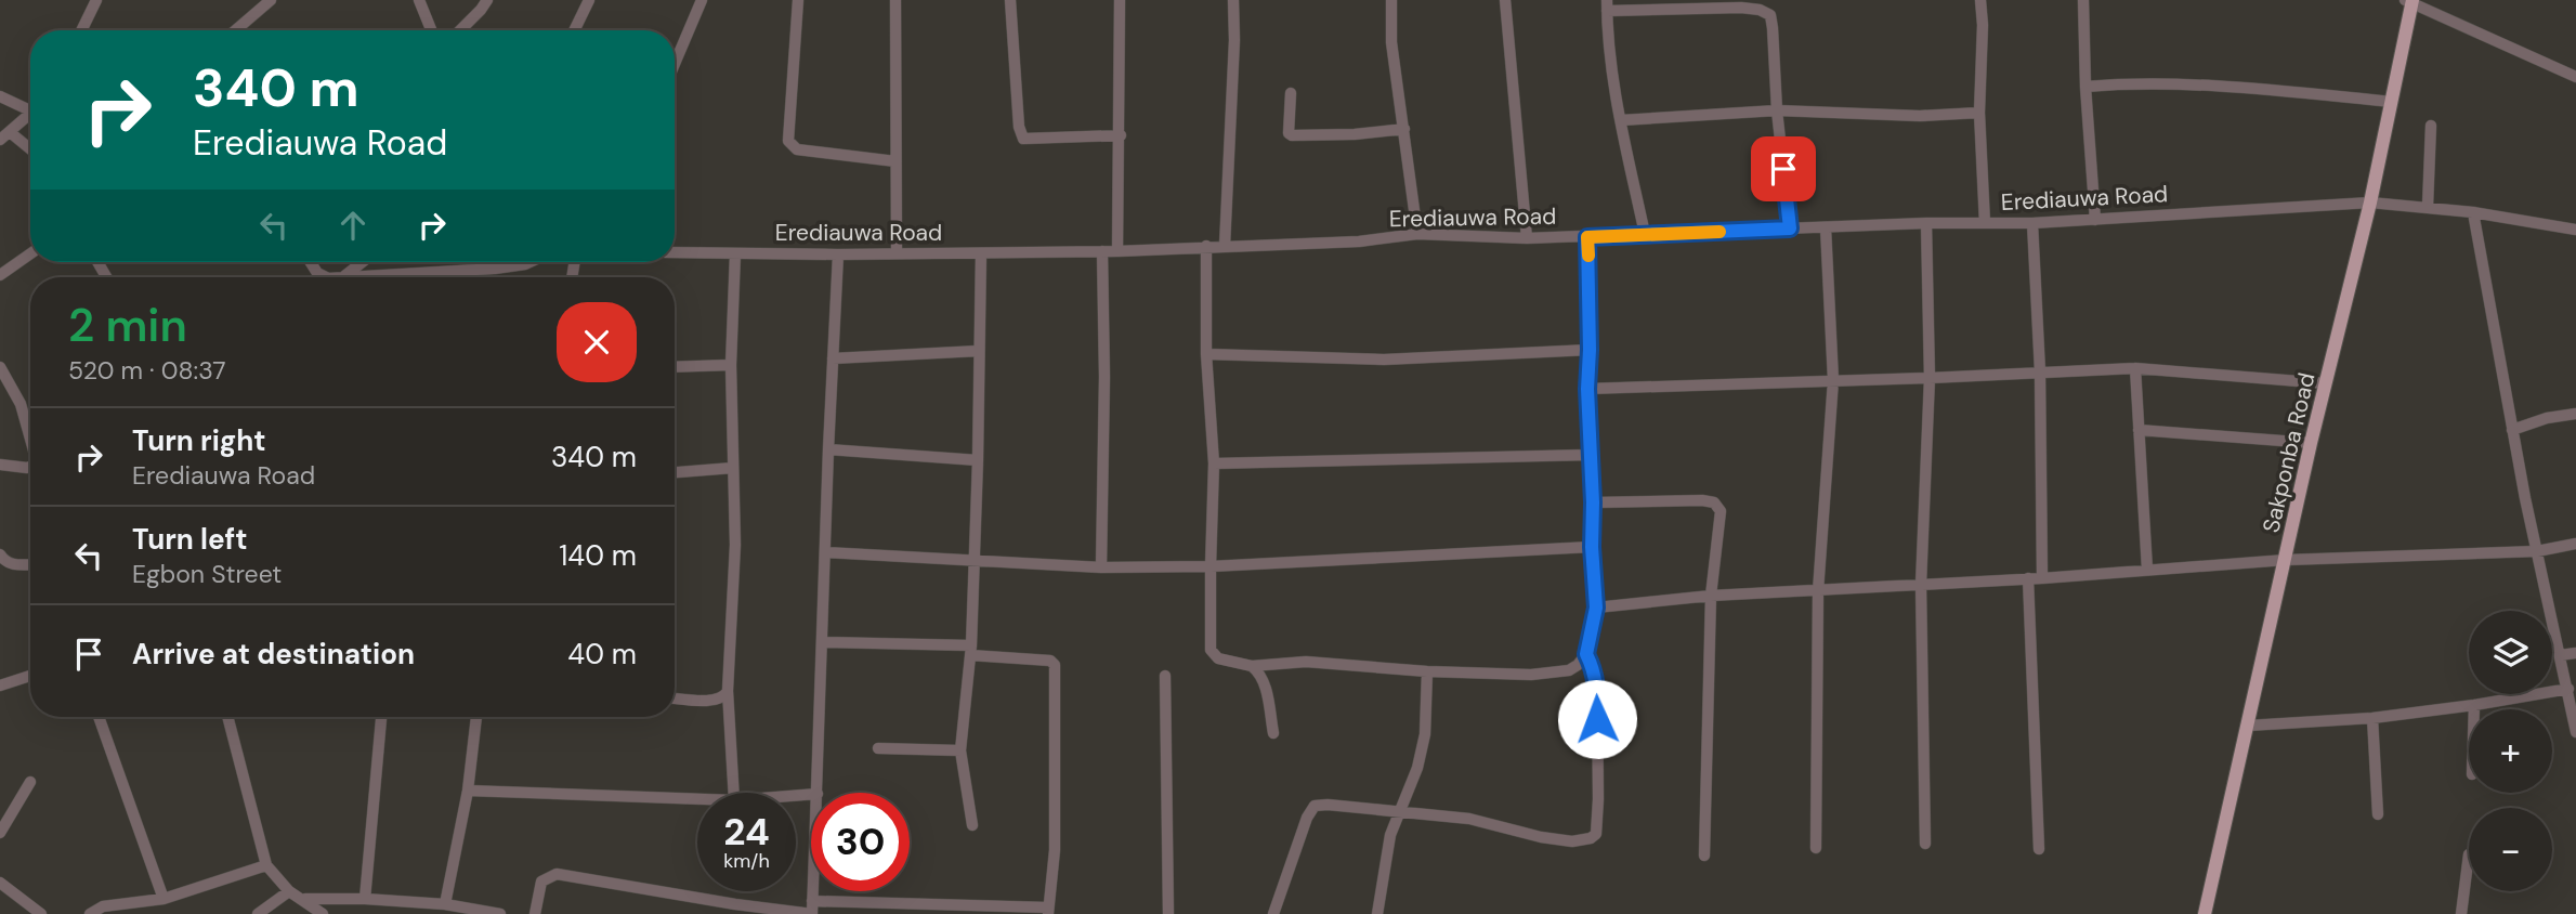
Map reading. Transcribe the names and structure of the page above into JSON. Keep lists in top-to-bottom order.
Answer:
{
  "streets": {
    "main road": ["Sakponba Road"],
    "street": ["Erediauwa Road"]
  },
  "crossings": [
    ["Erediauwa Road", "Sakponba Road"]
  ],
  "page": {
    "turn": ["340 m", "Erediauwa Road"],
    "heading": ["2 min", "520 m · 08:37"],
    "list": [
      {
        "name": "Turn right",
        "note": "Erediauwa Road",
        "value": "340 m"
      },
      {
        "name": "Turn left",
        "note": "Egbon Street",
        "value": "140 m"
      },
      {
        "name": "Arrive at destination",
        "value": "40 m"
      }
    ],
    "map_buttons": ["+", "−"],
    "speed": "24 km/h",
    "limit": "30"
  }
}
